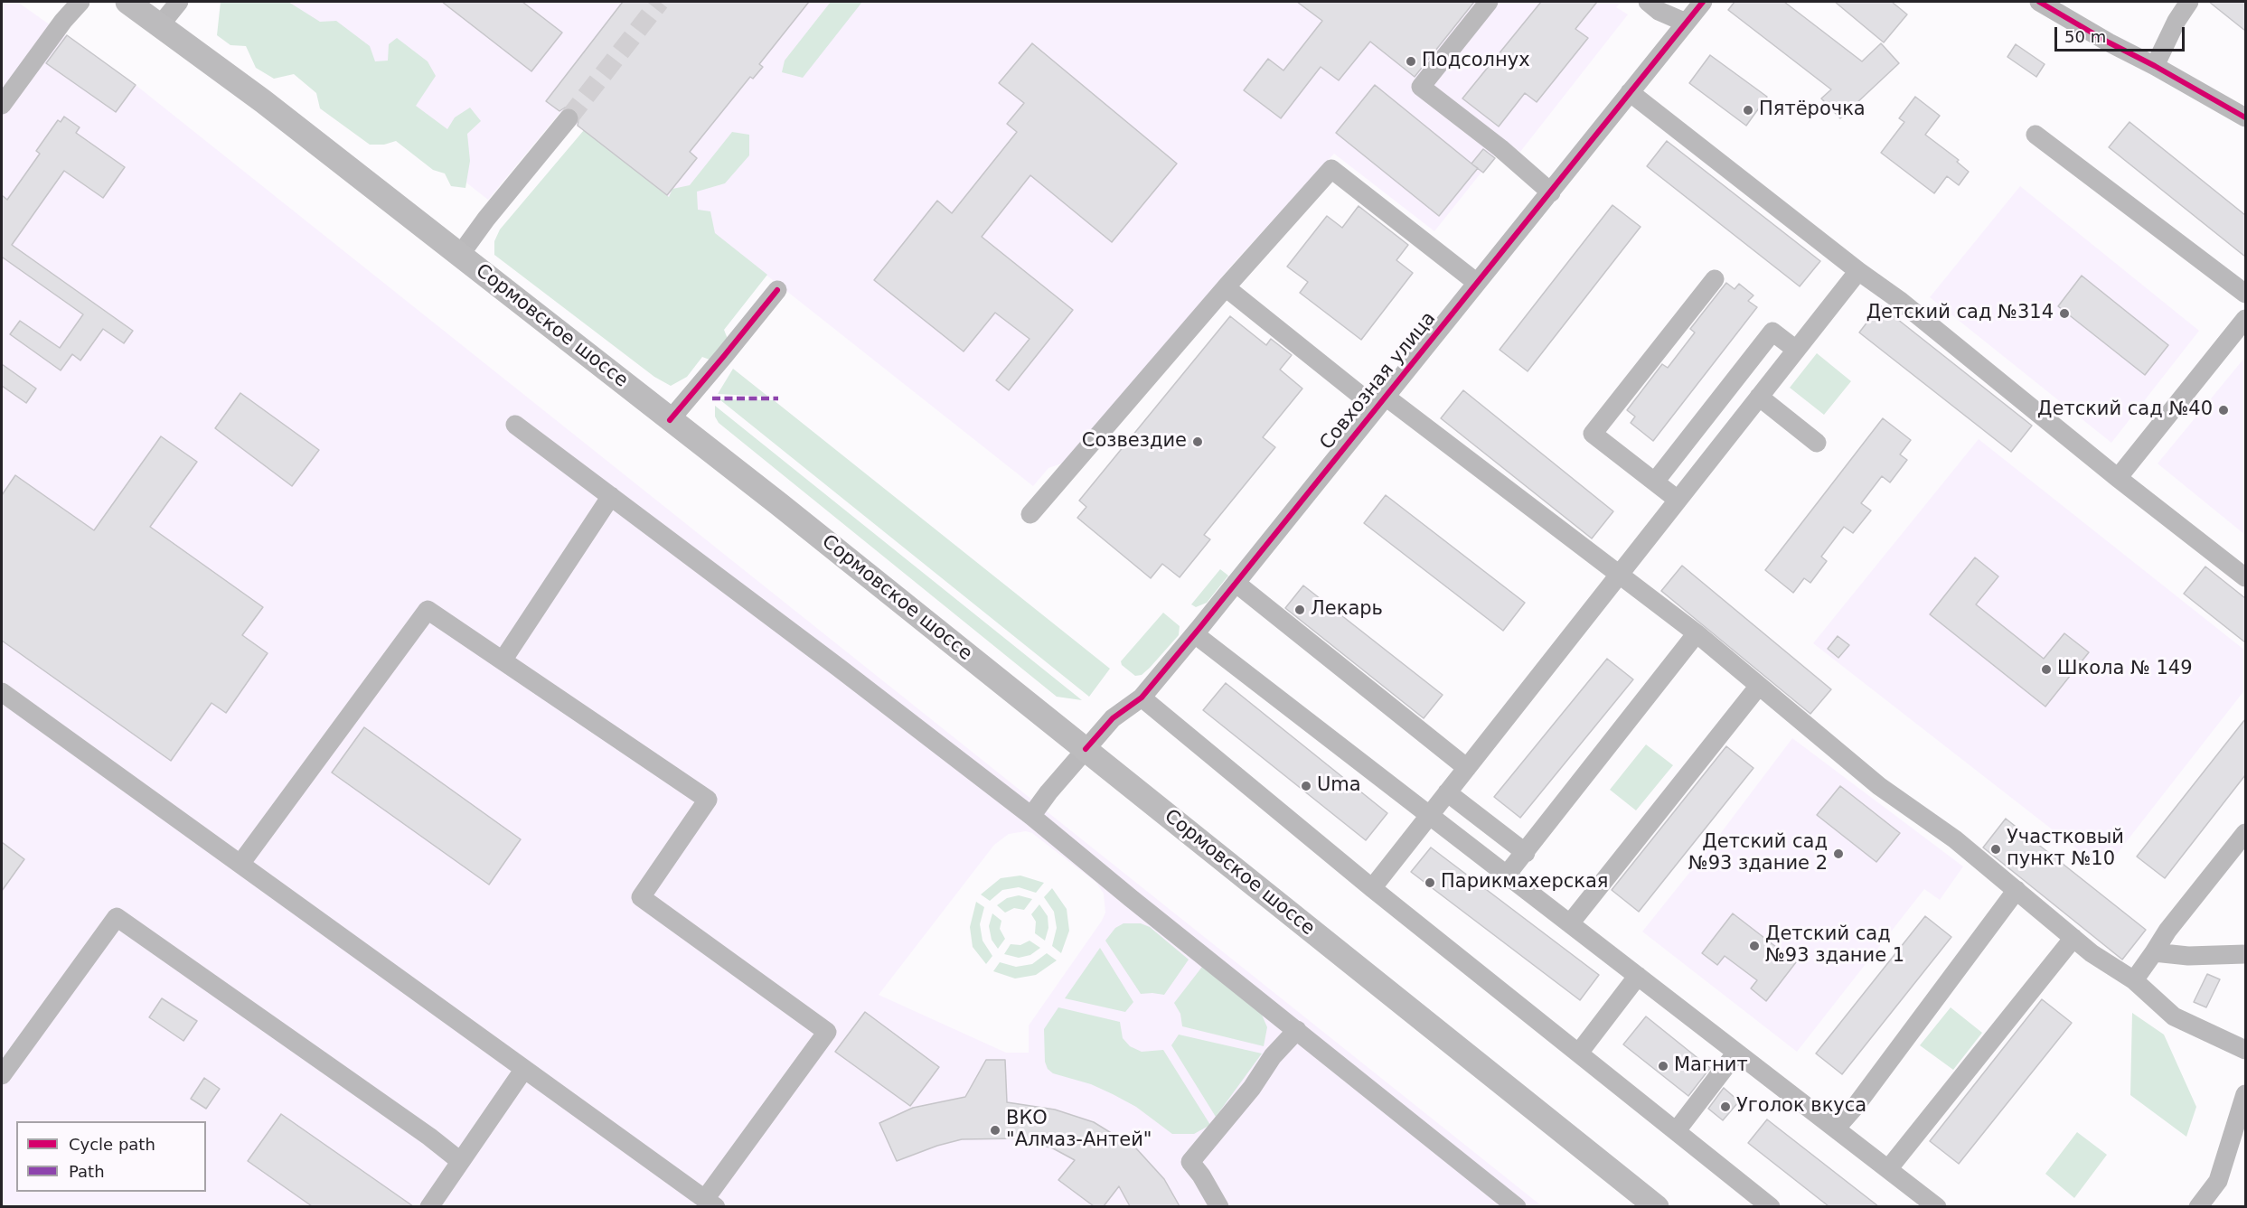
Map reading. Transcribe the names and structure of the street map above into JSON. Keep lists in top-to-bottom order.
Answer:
{
  "streets": {
    "main road": ["Сормовское шоссе"],
    "street": ["Совхозная улица"]
  },
  "crossings": [
    ["Сормовское шоссе", "Совхозная улица"]
  ],
  "places": [
    "Подсолнух",
    "Пятёрочка",
    "Детский сад №314",
    "Детский сад №40",
    "Созвездие",
    "Лекарь",
    "Школа № 149",
    "Uma",
    "Участковый пункт №10",
    "Детский сад №93 здание 2",
    "Парикмахерская",
    "Детский сад №93 здание 1",
    "Магнит",
    "Уголок вкуса",
    "ВКО \"Алмаз-Антей\""
  ],
  "legend": ["Cycle path", "Path"],
  "scale_bar": "50 m"
}
